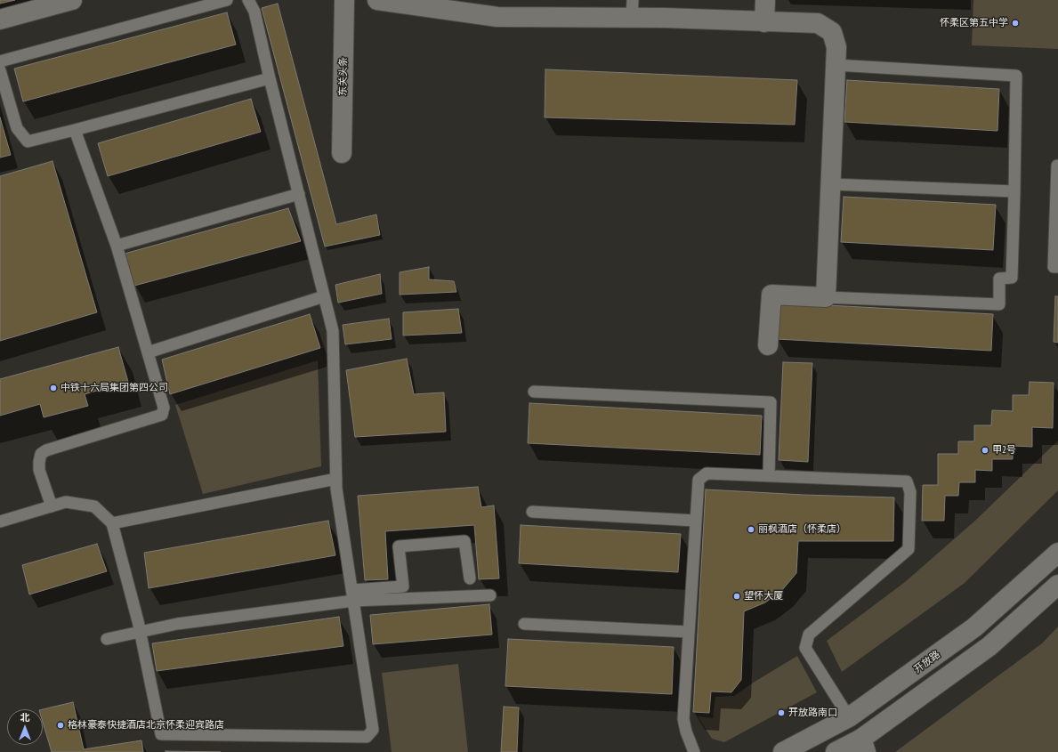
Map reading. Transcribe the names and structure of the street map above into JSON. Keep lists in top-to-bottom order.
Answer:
{
  "streets": {
    "street": ["东关头条", "开放路"]
  },
  "places": [
    "怀柔区第五中学",
    "中铁十六局集团第四公司",
    "甲2号",
    "丽枫酒店（怀柔店）",
    "望怀大厦",
    "开放路南口",
    "格林豪泰快捷酒店北京怀柔迎宾路店"
  ],
  "north": "top"
}
